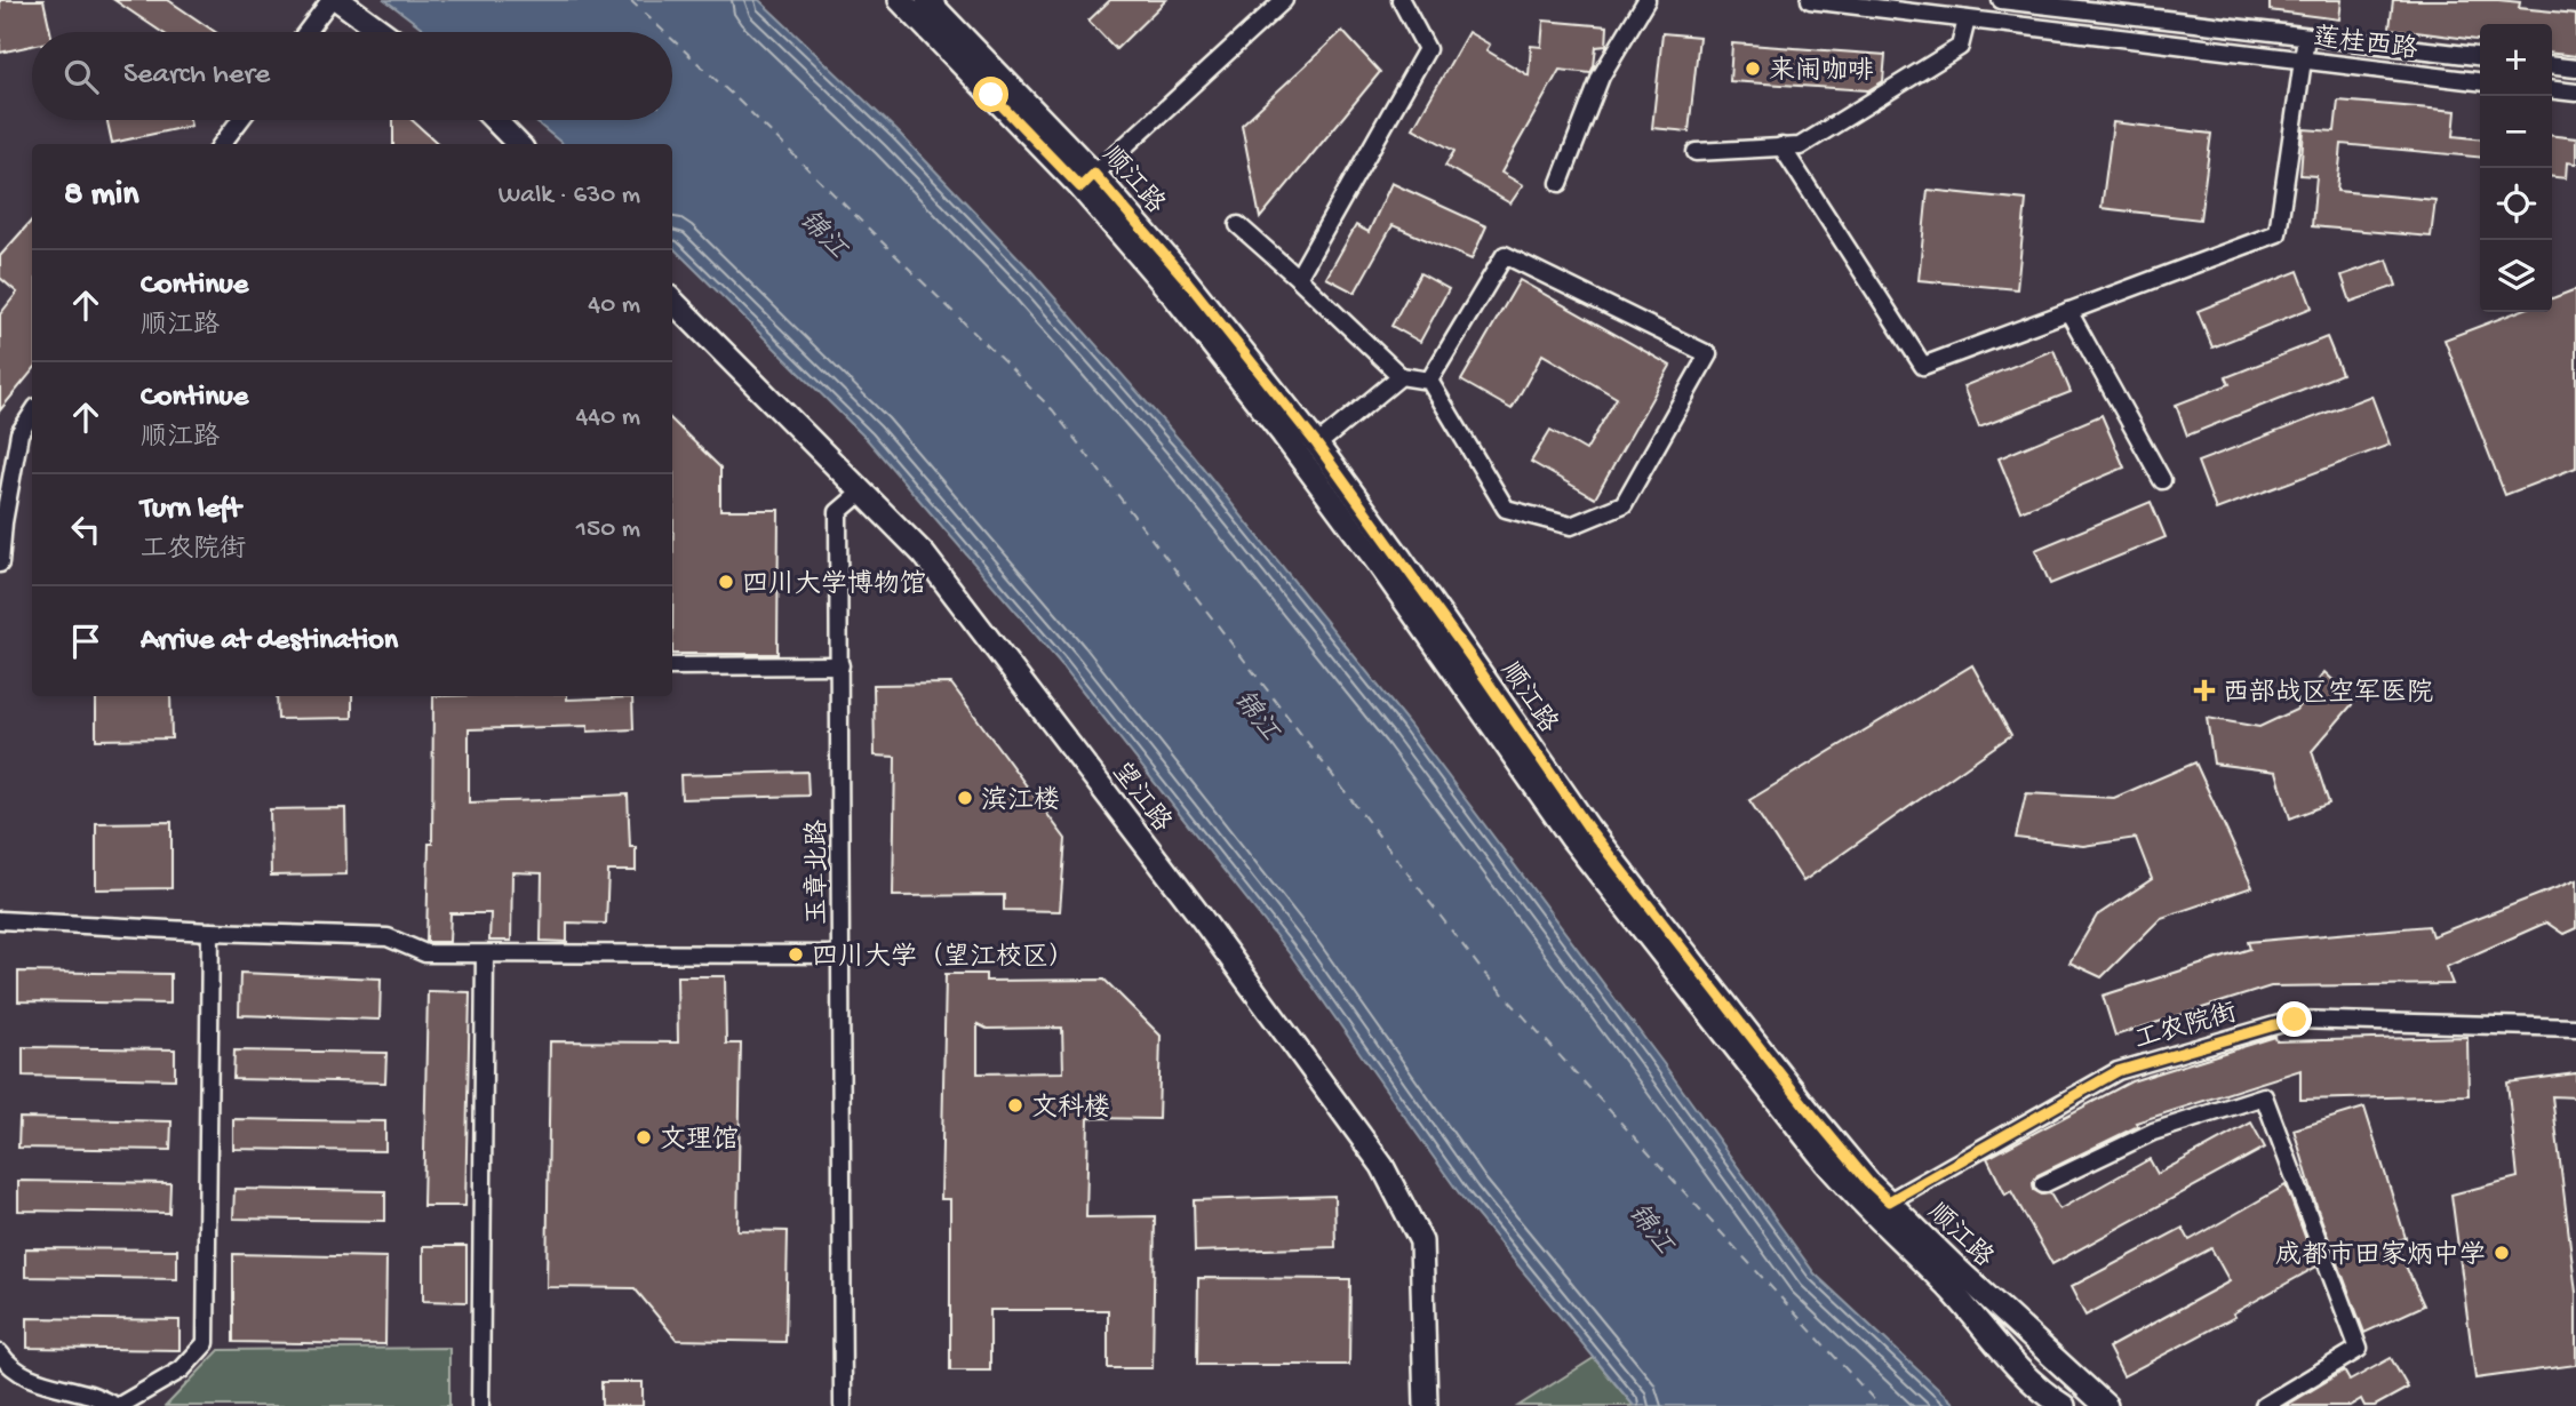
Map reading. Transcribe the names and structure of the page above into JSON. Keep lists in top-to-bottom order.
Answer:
{
  "streets": {
    "main road": ["顺江路", "望江路"],
    "street": ["莲桂西路", "玉章北路", "工农院街"]
  },
  "crossings": [
    ["顺江路", "工农院街"],
    ["望江路", "玉章北路"]
  ],
  "water": ["锦江"],
  "places": {
    "other": [
      "来闹咖啡",
      "四川大学博物馆",
      "滨江楼",
      "四川大学（望江校区）",
      "文科楼",
      "文理馆",
      "成都市田家炳中学"
    ],
    "health": ["西部战区空军医院"]
  },
  "page": {
    "map_buttons": ["+", "−"],
    "search": "Search here",
    "heading": ["8 min", "Walk · 630 m"],
    "list": [
      ["Continue", "顺江路", "40 m"],
      ["Continue", "顺江路", "440 m"],
      ["Turn left", "工农院街", "150 m"],
      "Arrive at destination"
    ]
  }
}
